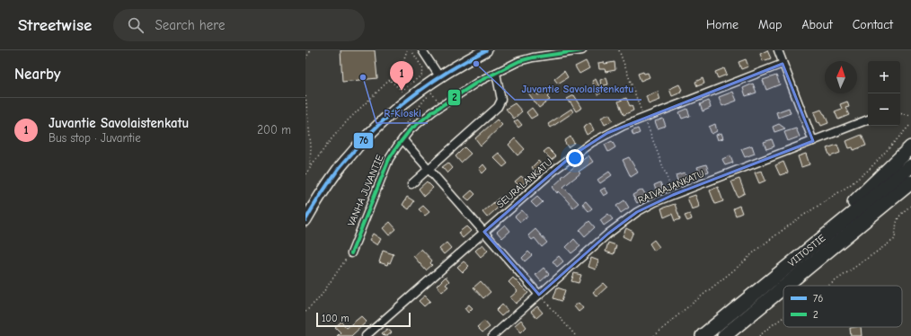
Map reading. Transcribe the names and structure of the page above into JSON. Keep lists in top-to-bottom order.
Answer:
{
  "streets": {
    "highway": ["VIITOSTIE"],
    "street": ["SEURALANKATU", "RAIVAAJANKATU", "VANHA JUVANTIE"]
  },
  "places": ["Juvantie Savolaistenkatu", "R-Kioski"],
  "lines": ["transit line 76", "transit line 2"],
  "legend": ["76", "2"],
  "scale_bar": "100 m",
  "north": "top",
  "page": {
    "header": "Streetwise",
    "search": "Search here",
    "nav": [
      "Home",
      "Map",
      "About",
      "Contact"
    ],
    "heading": "Nearby",
    "map_buttons": ["+", "−"],
    "pins": "1",
    "list": [
      {
        "mark": "1",
        "name": "Juvantie Savolaistenkatu",
        "note": "Bus stop · Juvantie",
        "value": "200 m"
      }
    ],
    "scale": "100 m"
  }
}
